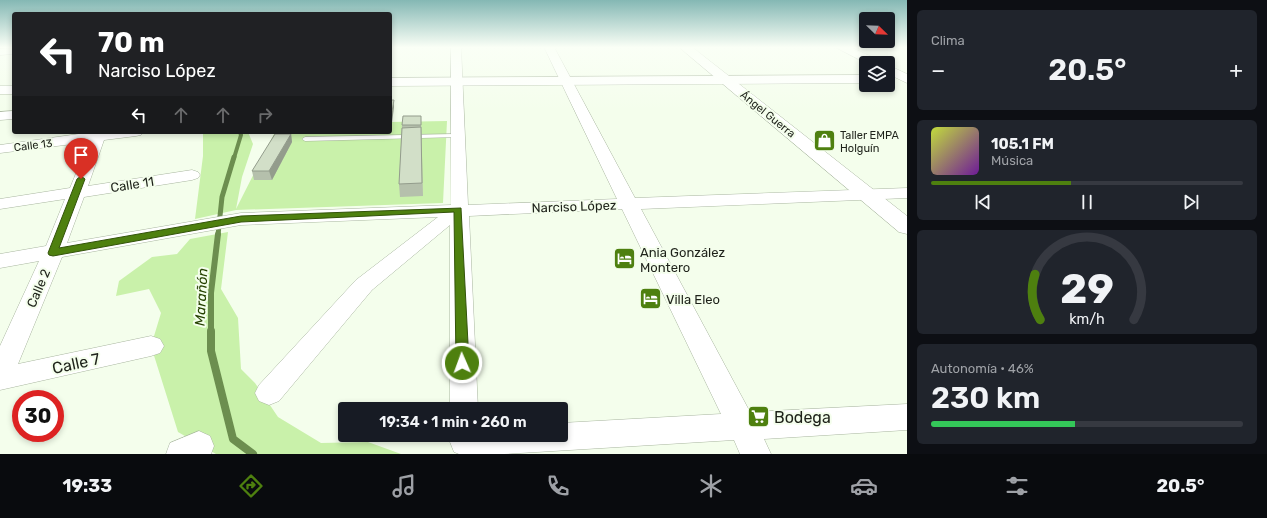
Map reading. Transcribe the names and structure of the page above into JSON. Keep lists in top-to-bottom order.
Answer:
{
  "streets": {
    "main road": ["Ángel Guerra"],
    "street": [
      "Calle 13",
      "Calle 11",
      "Narciso López",
      "Calle 2",
      "Calle 7"
    ]
  },
  "crossings": [
    ["Ángel Guerra", "Narciso López"],
    ["Calle 13", "Calle 2"],
    ["Calle 11", "Calle 2"],
    ["Narciso López", "Calle 2"]
  ],
  "water": ["Marañón"],
  "places": {
    "shop": ["Taller EMPA Holguín"],
    "hotel": ["Ania González Montero", "Villa Eleo"],
    "supermarket": ["Bodega"]
  },
  "north": "bottom right",
  "page": {
    "tile": [
      "Clima",
      ["Autonomía · 46%", "230 km"]
    ],
    "turn": ["70 m", "Narciso López"],
    "heat": ["−", "20.5°", "+"],
    "song": ["105.1 FM", "Música"],
    "limit": "30",
    "trip": "19:34 · 1 min · 260 m",
    "tabs": ["19:33", "20.5°"],
    "gauge": ["29", "km/h"]
  }
}
